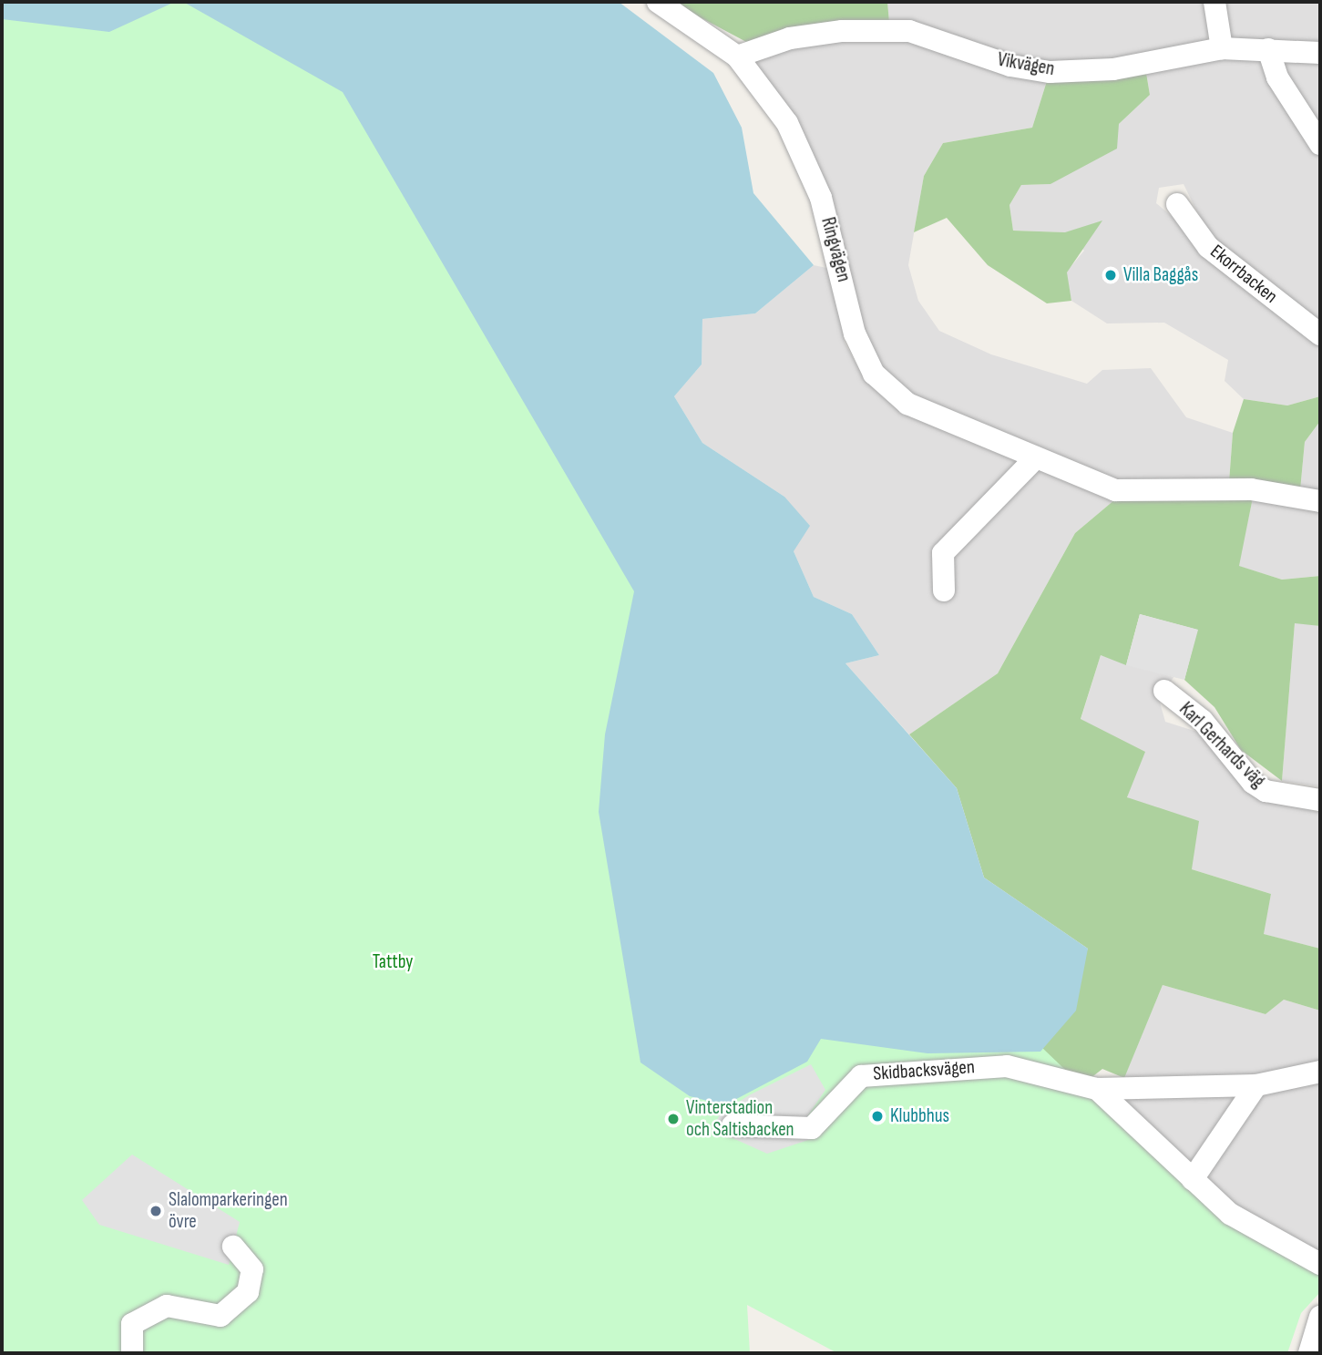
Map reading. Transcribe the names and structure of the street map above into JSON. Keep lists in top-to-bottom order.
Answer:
{
  "streets": {
    "street": [
      "Vikvägen",
      "Ringvägen",
      "Ekorrbacken",
      "Karl Gerhards väg",
      "Skidbacksvägen"
    ]
  },
  "crossings": [
    ["Vikvägen", "Ringvägen"]
  ],
  "parks": ["Tattby"],
  "places": [
    "Villa Baggås",
    "Klubbhus",
    "Vinterstadion och Saltisbacken",
    "Slalomparkeringen övre"
  ]
}
